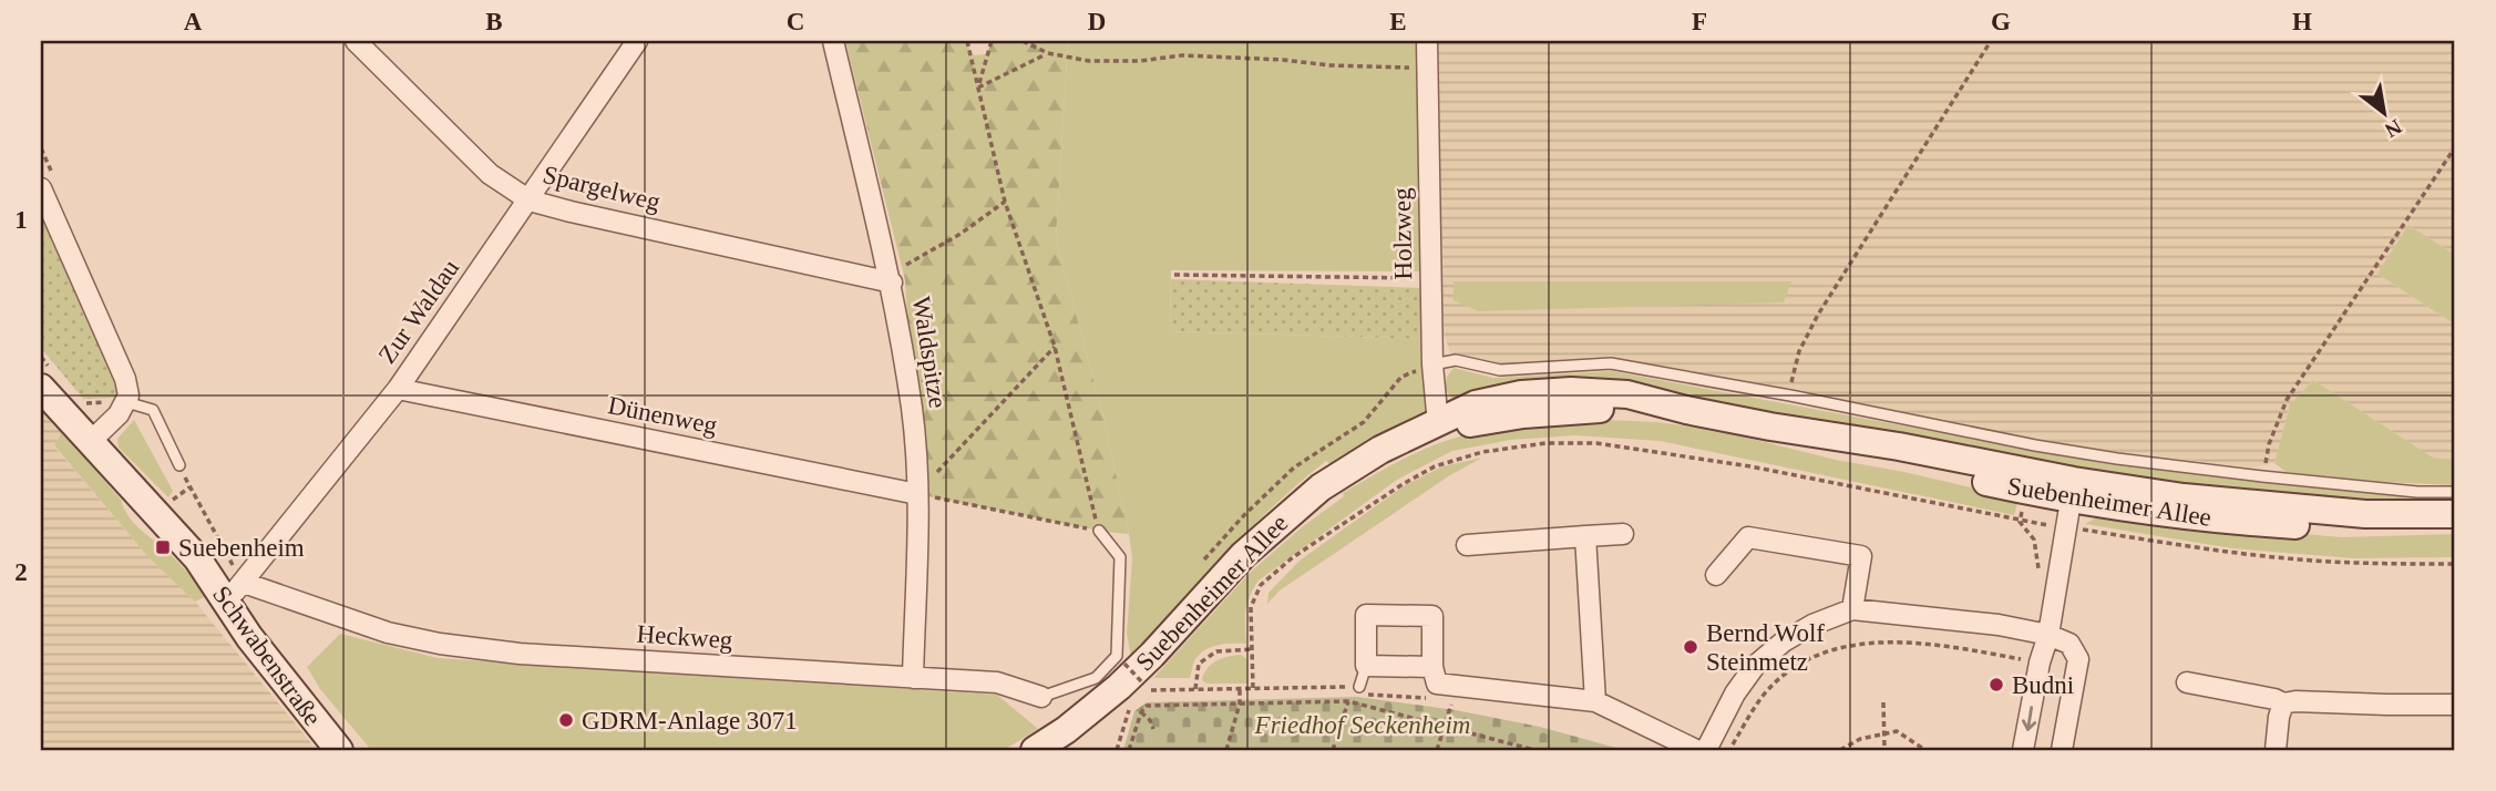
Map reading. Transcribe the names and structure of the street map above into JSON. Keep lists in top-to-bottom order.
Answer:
{
  "streets": {
    "main road": ["Suebenheimer Allee", "Schwabenstraße"],
    "street": [
      "Spargelweg",
      "Holzweg",
      "Zur Waldau",
      "Waldspitze",
      "Dünenweg",
      "Heckweg"
    ]
  },
  "crossings": [
    ["Spargelweg", "Zur Waldau"],
    ["Spargelweg", "Waldspitze"],
    ["Holzweg", "Suebenheimer Allee"],
    ["Zur Waldau", "Dünenweg"],
    ["Zur Waldau", "Heckweg"],
    ["Zur Waldau", "Schwabenstraße"],
    ["Waldspitze", "Dünenweg"],
    ["Waldspitze", "Heckweg"],
    ["Heckweg", "Schwabenstraße"]
  ],
  "parks": ["Friedhof Seckenheim"],
  "places": {
    "transit": ["Suebenheim"],
    "other": ["Bernd Wolf Steinmetz", "Budni", "GDRM-Anlage 3071"]
  },
  "north": "bottom right",
  "grid": {
    "columns": [
      "A",
      "B",
      "C",
      "D",
      "E",
      "F",
      "G",
      "H"
    ],
    "rows": ["1", "2"]
  }
}
